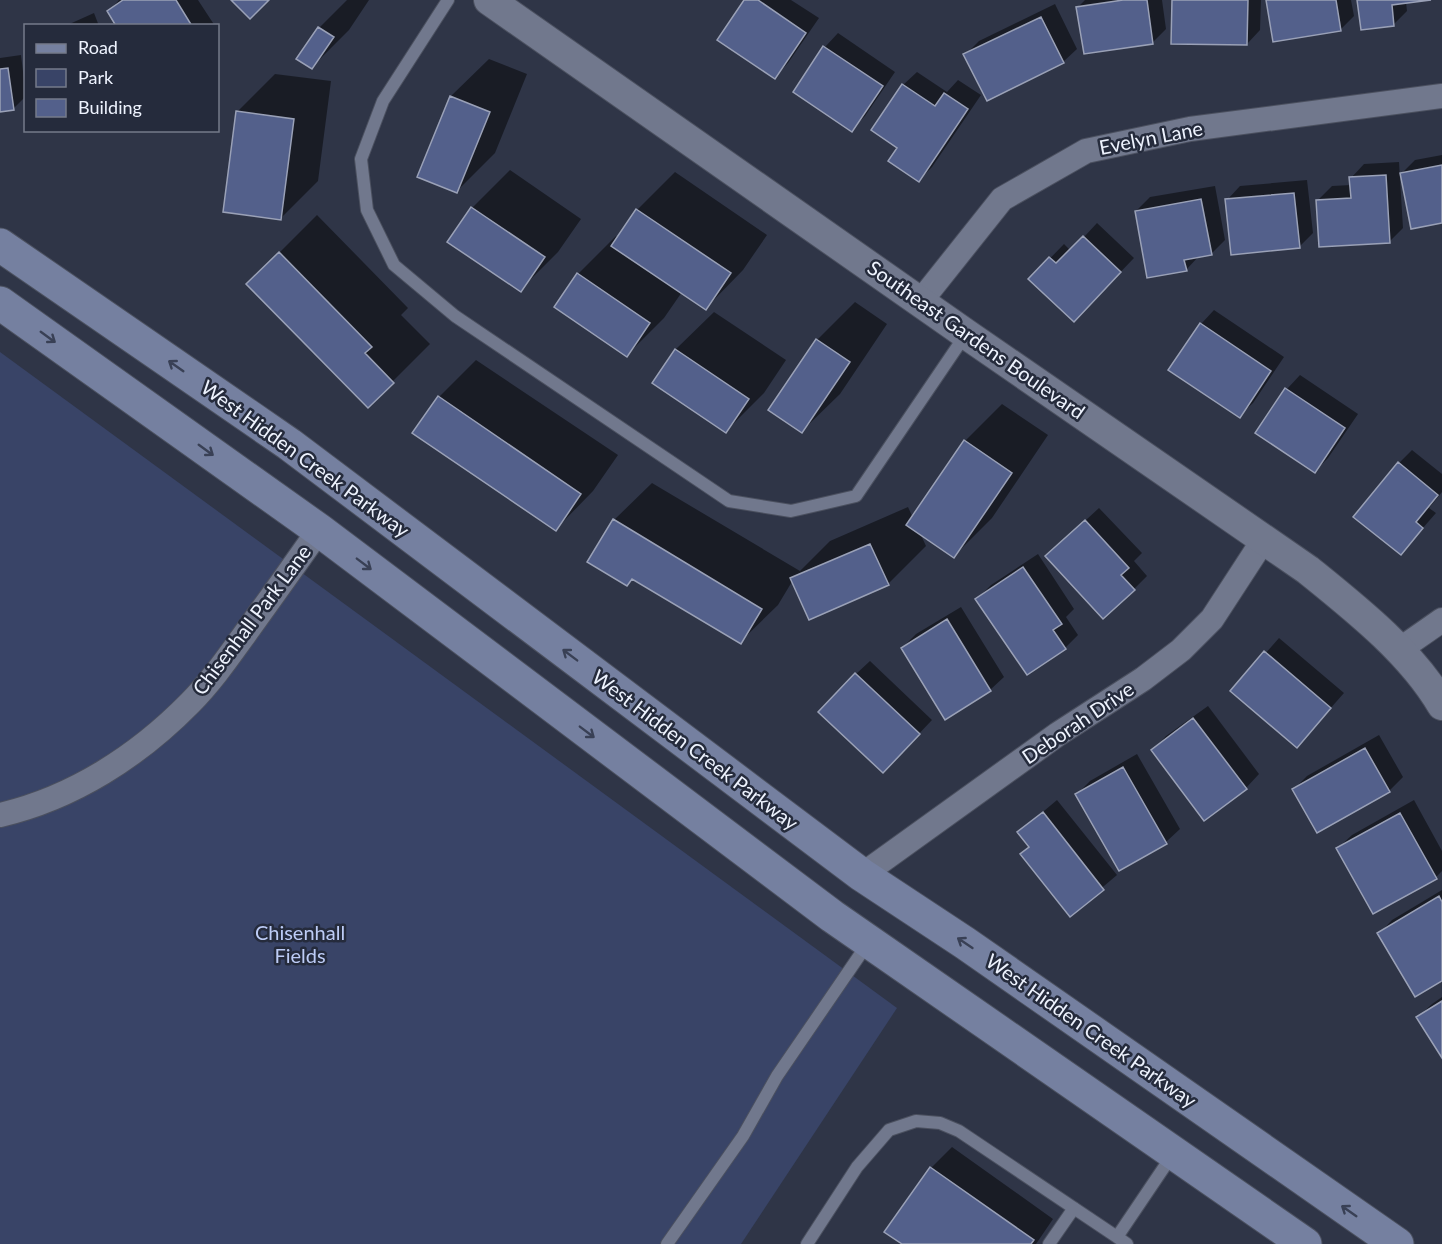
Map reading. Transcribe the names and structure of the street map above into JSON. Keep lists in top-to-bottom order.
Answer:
{
  "streets": {
    "main road": ["West Hidden Creek Parkway"],
    "street": [
      "Evelyn Lane",
      "Southeast Gardens Boulevard",
      "Chisenhall Park Lane",
      "Deborah Drive"
    ]
  },
  "crossings": [
    ["Evelyn Lane", "Southeast Gardens Boulevard"],
    ["Southeast Gardens Boulevard", "Deborah Drive"],
    ["West Hidden Creek Parkway", "Deborah Drive"]
  ],
  "parks": ["Chisenhall Fields"],
  "legend": ["Road", "Park", "Building"]
}
